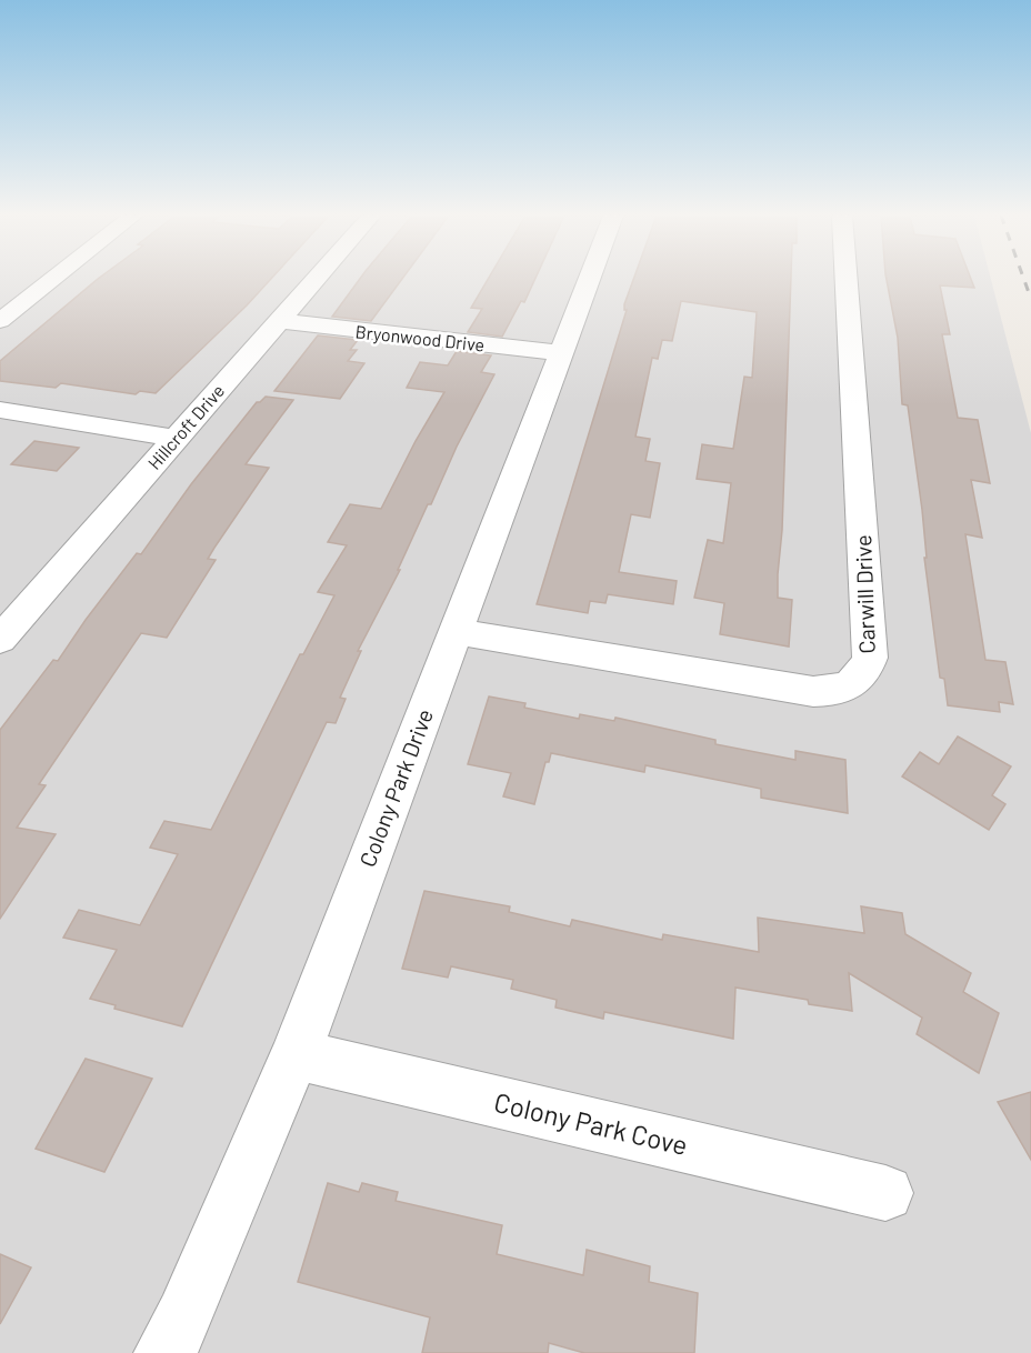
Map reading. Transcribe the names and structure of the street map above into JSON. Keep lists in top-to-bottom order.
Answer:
{
  "streets": {
    "street": [
      "Bryonwood Drive",
      "Hillcroft Drive",
      "Carwill Drive",
      "Colony Park Drive",
      "Colony Park Cove"
    ]
  },
  "crossings": [
    ["Bryonwood Drive", "Hillcroft Drive"],
    ["Bryonwood Drive", "Colony Park Drive"],
    ["Carwill Drive", "Colony Park Drive"],
    ["Colony Park Drive", "Colony Park Cove"]
  ]
}
